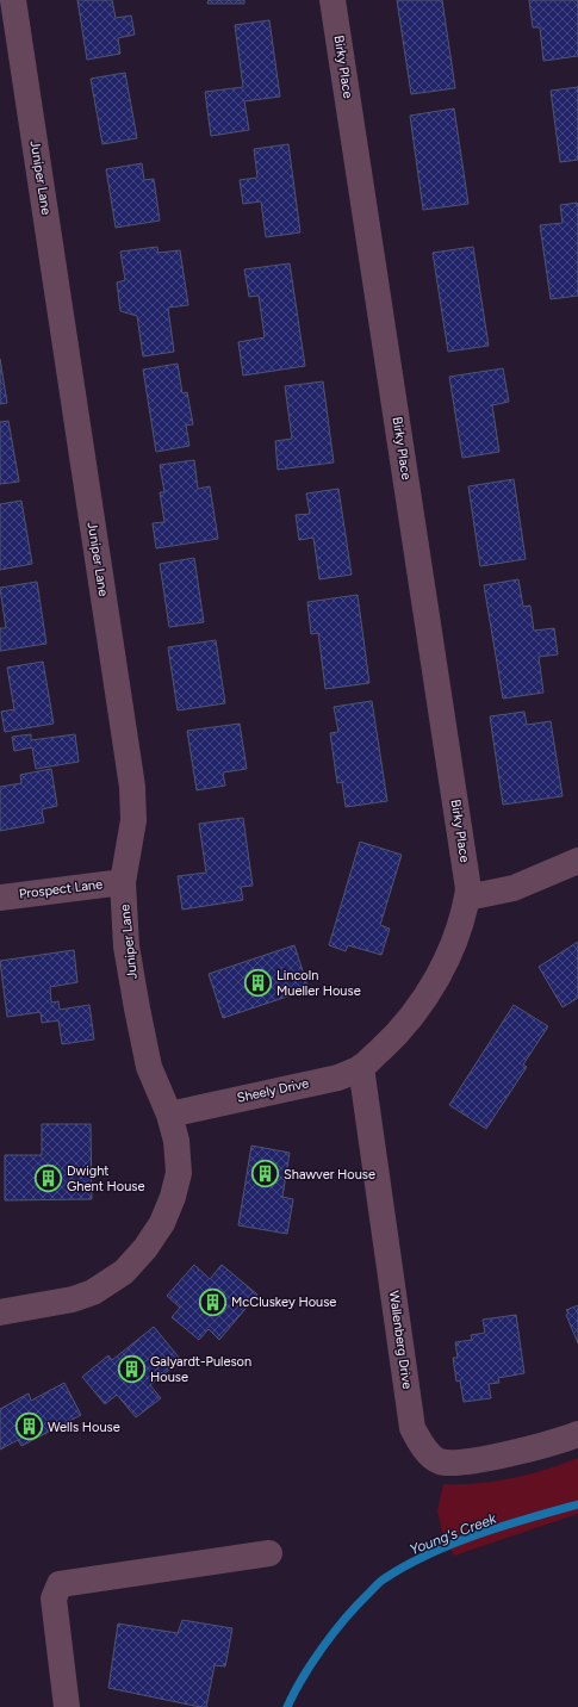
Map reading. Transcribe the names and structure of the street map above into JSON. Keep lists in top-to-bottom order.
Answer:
{
  "streets": {
    "street": [
      "Birky Place",
      "Juniper Lane",
      "Prospect Lane",
      "Sheely Drive",
      "Wallenberg Drive"
    ]
  },
  "crossings": [
    ["Birky Place", "Sheely Drive"],
    ["Juniper Lane", "Prospect Lane"],
    ["Juniper Lane", "Sheely Drive"],
    ["Sheely Drive", "Wallenberg Drive"]
  ],
  "water": ["Young's Creek"],
  "places": {
    "building": [
      "Lincoln Mueller House",
      "Shawver House",
      "Dwight Ghent House",
      "McCluskey House",
      "Galyardt-Puleson House",
      "Wells House"
    ]
  }
}
